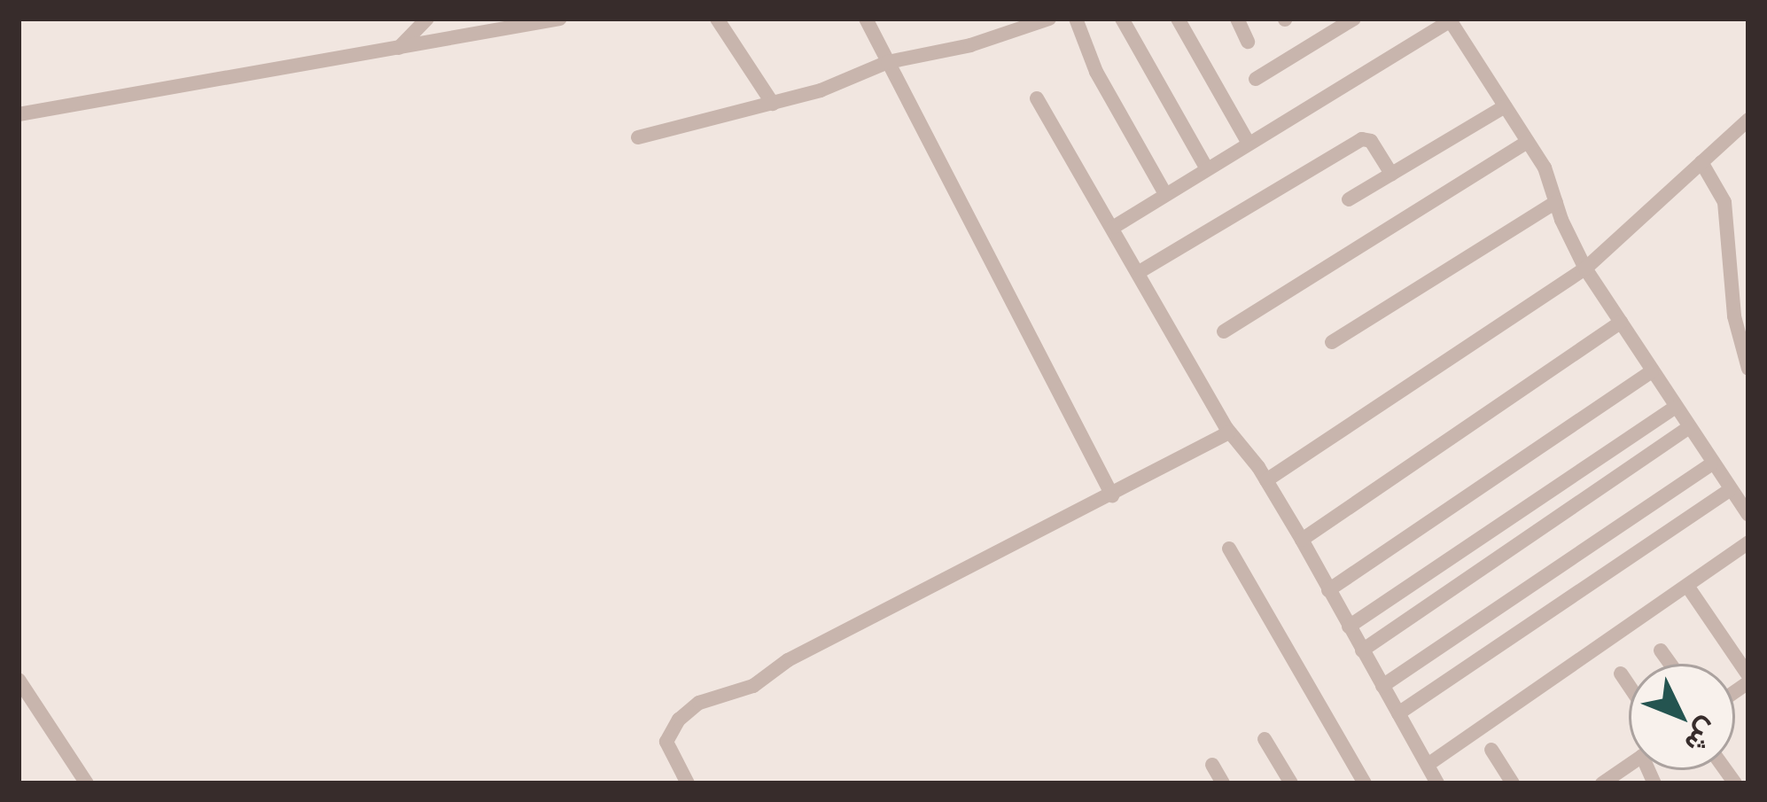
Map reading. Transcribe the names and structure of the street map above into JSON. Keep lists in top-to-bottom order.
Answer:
{
  "north": "bottom right"
}
